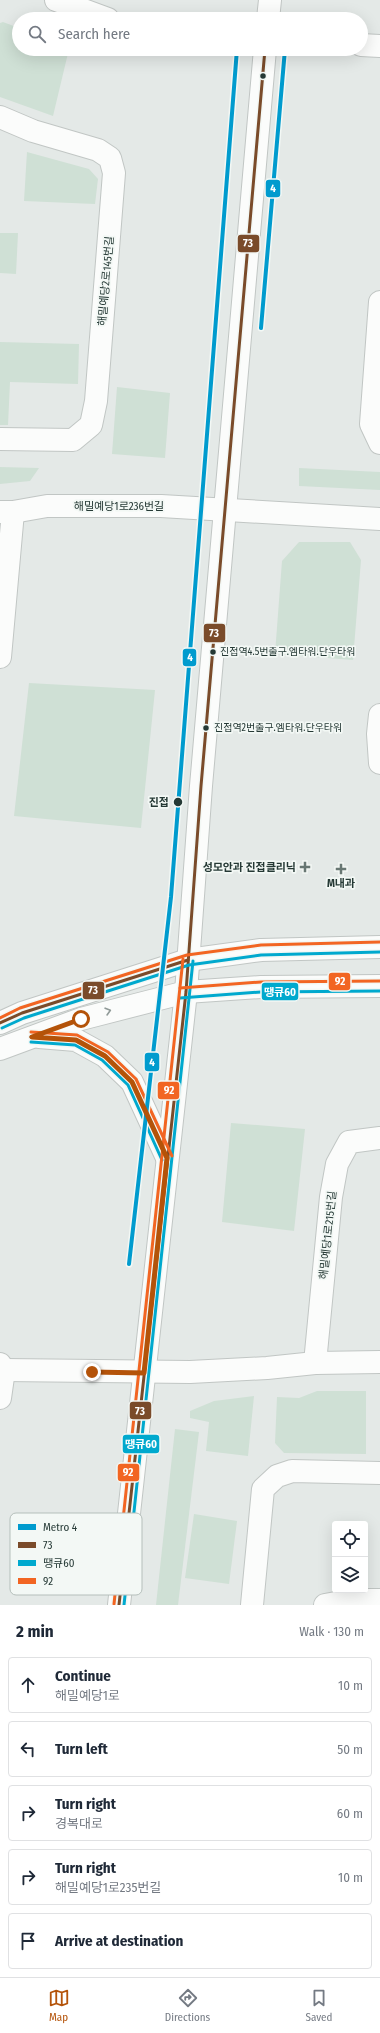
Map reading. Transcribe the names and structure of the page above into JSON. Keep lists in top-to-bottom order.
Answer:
{
  "streets": {
    "street": ["해밀예당2로145번길", "해밀예당1로236번길", "해밀예당1로215번길"]
  },
  "places": {
    "other": ["진접역4.5번출구.엠타워.단우타워", "진접역2번출구.엠타워.단우타워", "진접"],
    "health": ["성모안과 진접클리닉", "M내과"]
  },
  "lines": [
    "metro line 4",
    "transit line 73",
    "transit line 92",
    "transit line 땡큐60"
  ],
  "legend": [
    "Metro 4",
    "73",
    "땡큐60",
    "92"
  ],
  "page": {
    "search": "Search here",
    "heading": ["2 min", "Walk · 130 m"],
    "list": [
      ["Continue", "해밀예당1로", "10 m"],
      ["Turn left", "50 m"],
      ["Turn right", "경복대로", "60 m"],
      ["Turn right", "해밀예당1로235번길", "10 m"],
      "Arrive at destination"
    ],
    "nav": ["Map", "Directions", "Saved"]
  }
}
